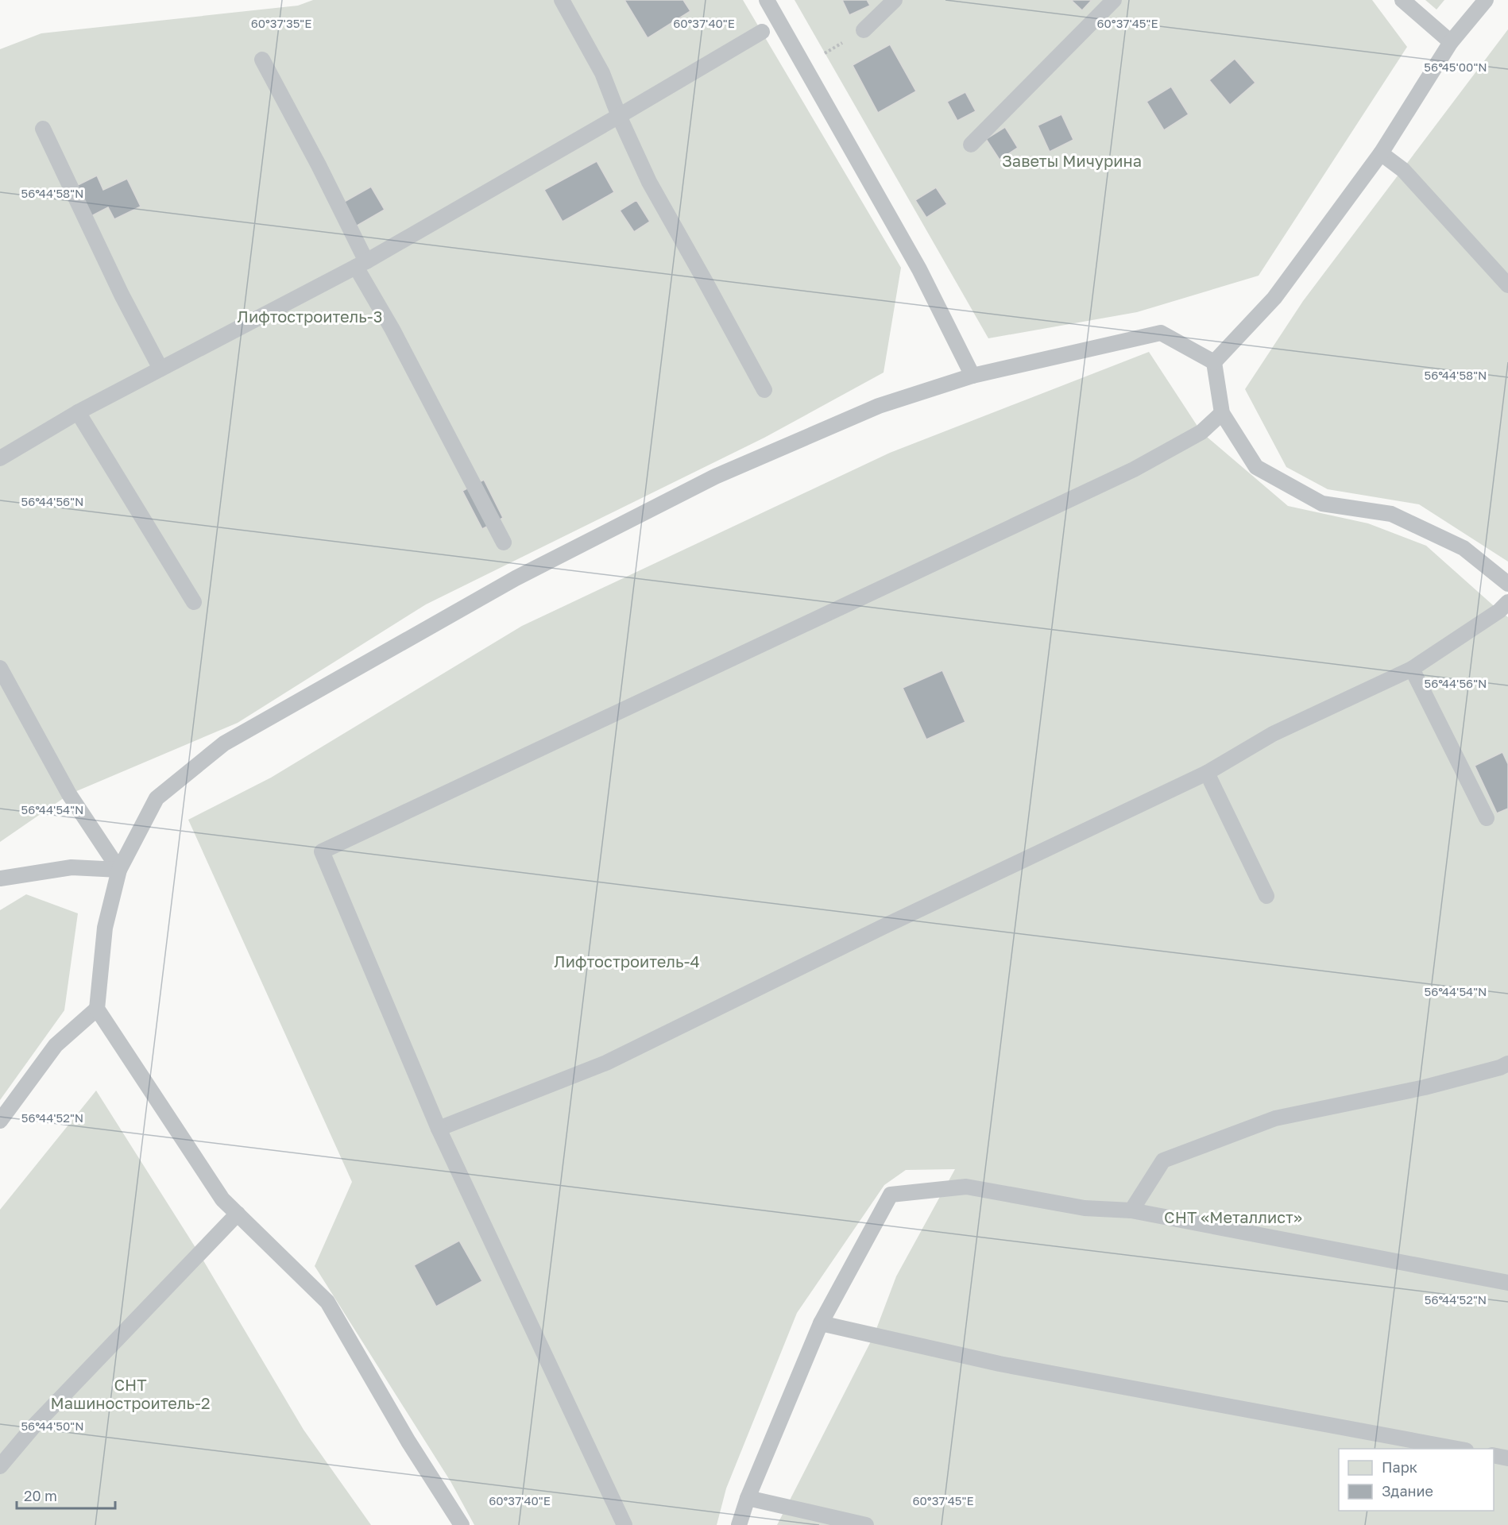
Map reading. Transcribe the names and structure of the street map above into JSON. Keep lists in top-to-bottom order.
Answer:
{
  "parks": [
    "Заветы Мичурина",
    "Лифтостроитель-3",
    "Лифтостроитель-4",
    "СНТ «Металлист»",
    "СНТ Машиностроитель-2"
  ],
  "legend": ["Парк", "Здание"],
  "scale_bar": "20 m",
  "coordinates": [
    "60°37'35\"E",
    "60°37'40\"E",
    "60°37'45\"E",
    "56°45'00\"N",
    "56°44'58\"N",
    "56°44'56\"N",
    "56°44'54\"N",
    "56°44'52\"N",
    "56°44'50\"N"
  ]
}
